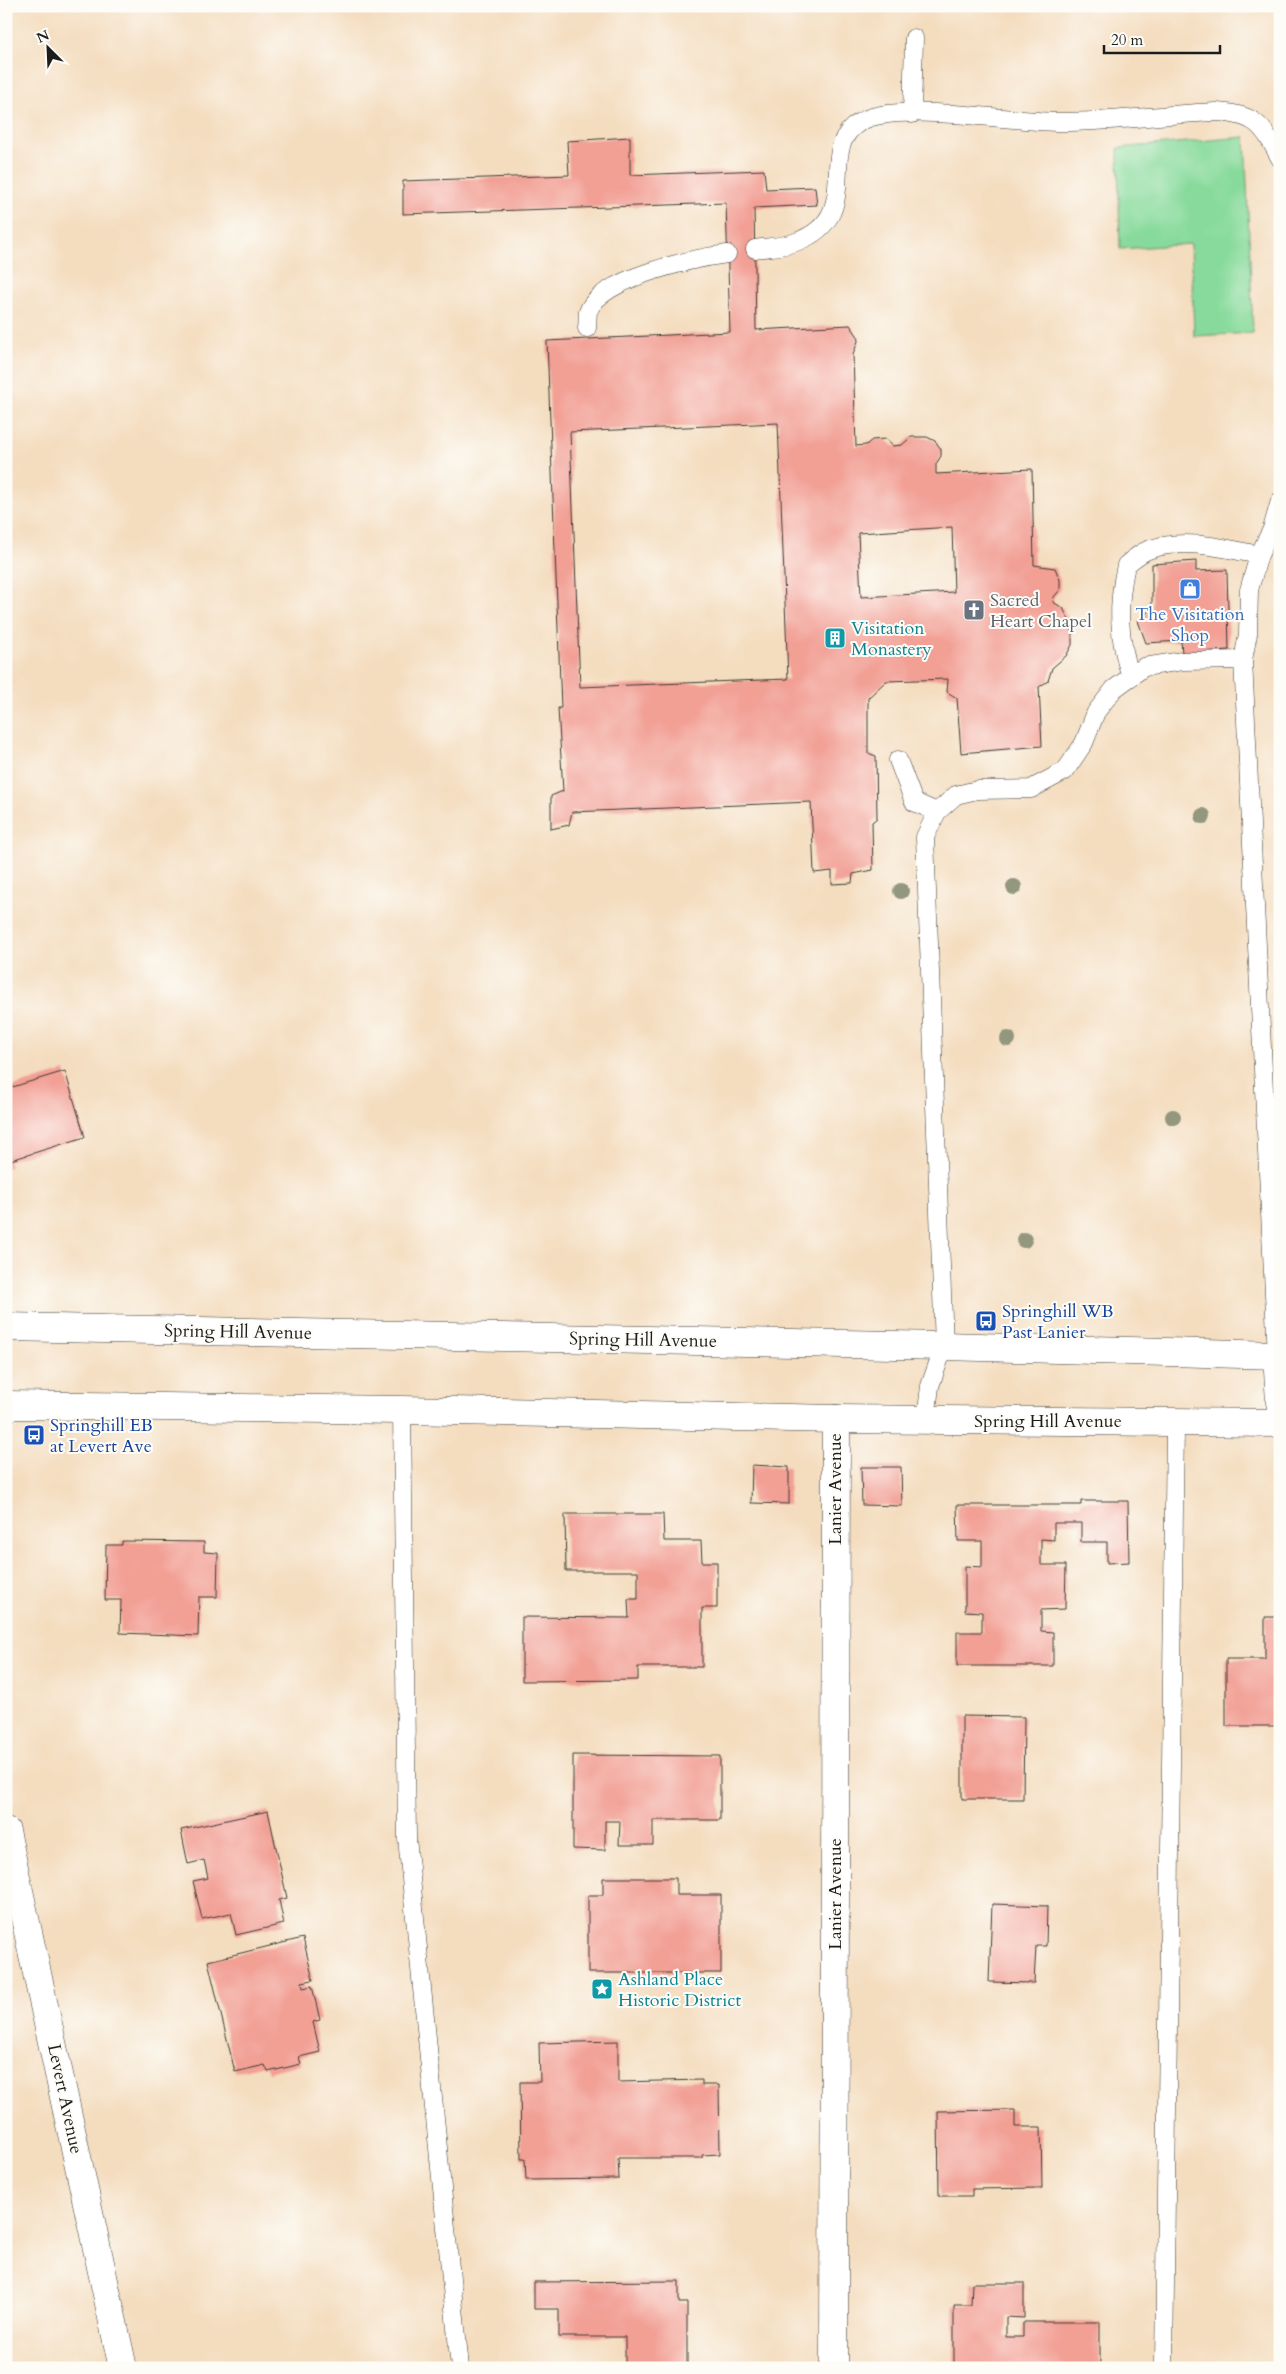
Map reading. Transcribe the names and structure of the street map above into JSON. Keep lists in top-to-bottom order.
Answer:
{
  "streets": {
    "main road": ["Spring Hill Avenue", "Lanier Avenue", "Levert Avenue"]
  },
  "crossings": [
    ["Spring Hill Avenue", "Lanier Avenue"]
  ],
  "places": {
    "shop": ["The Visitation Shop"],
    "church": ["Sacred Heart Chapel"],
    "building": ["Visitation Monastery"],
    "bus stop": ["Springhill WB Past Lanier", "Springhill EB at Levert Ave"],
    "place": ["Ashland Place Historic District"]
  },
  "scale_bar": "20 m",
  "north": "top left"
}
